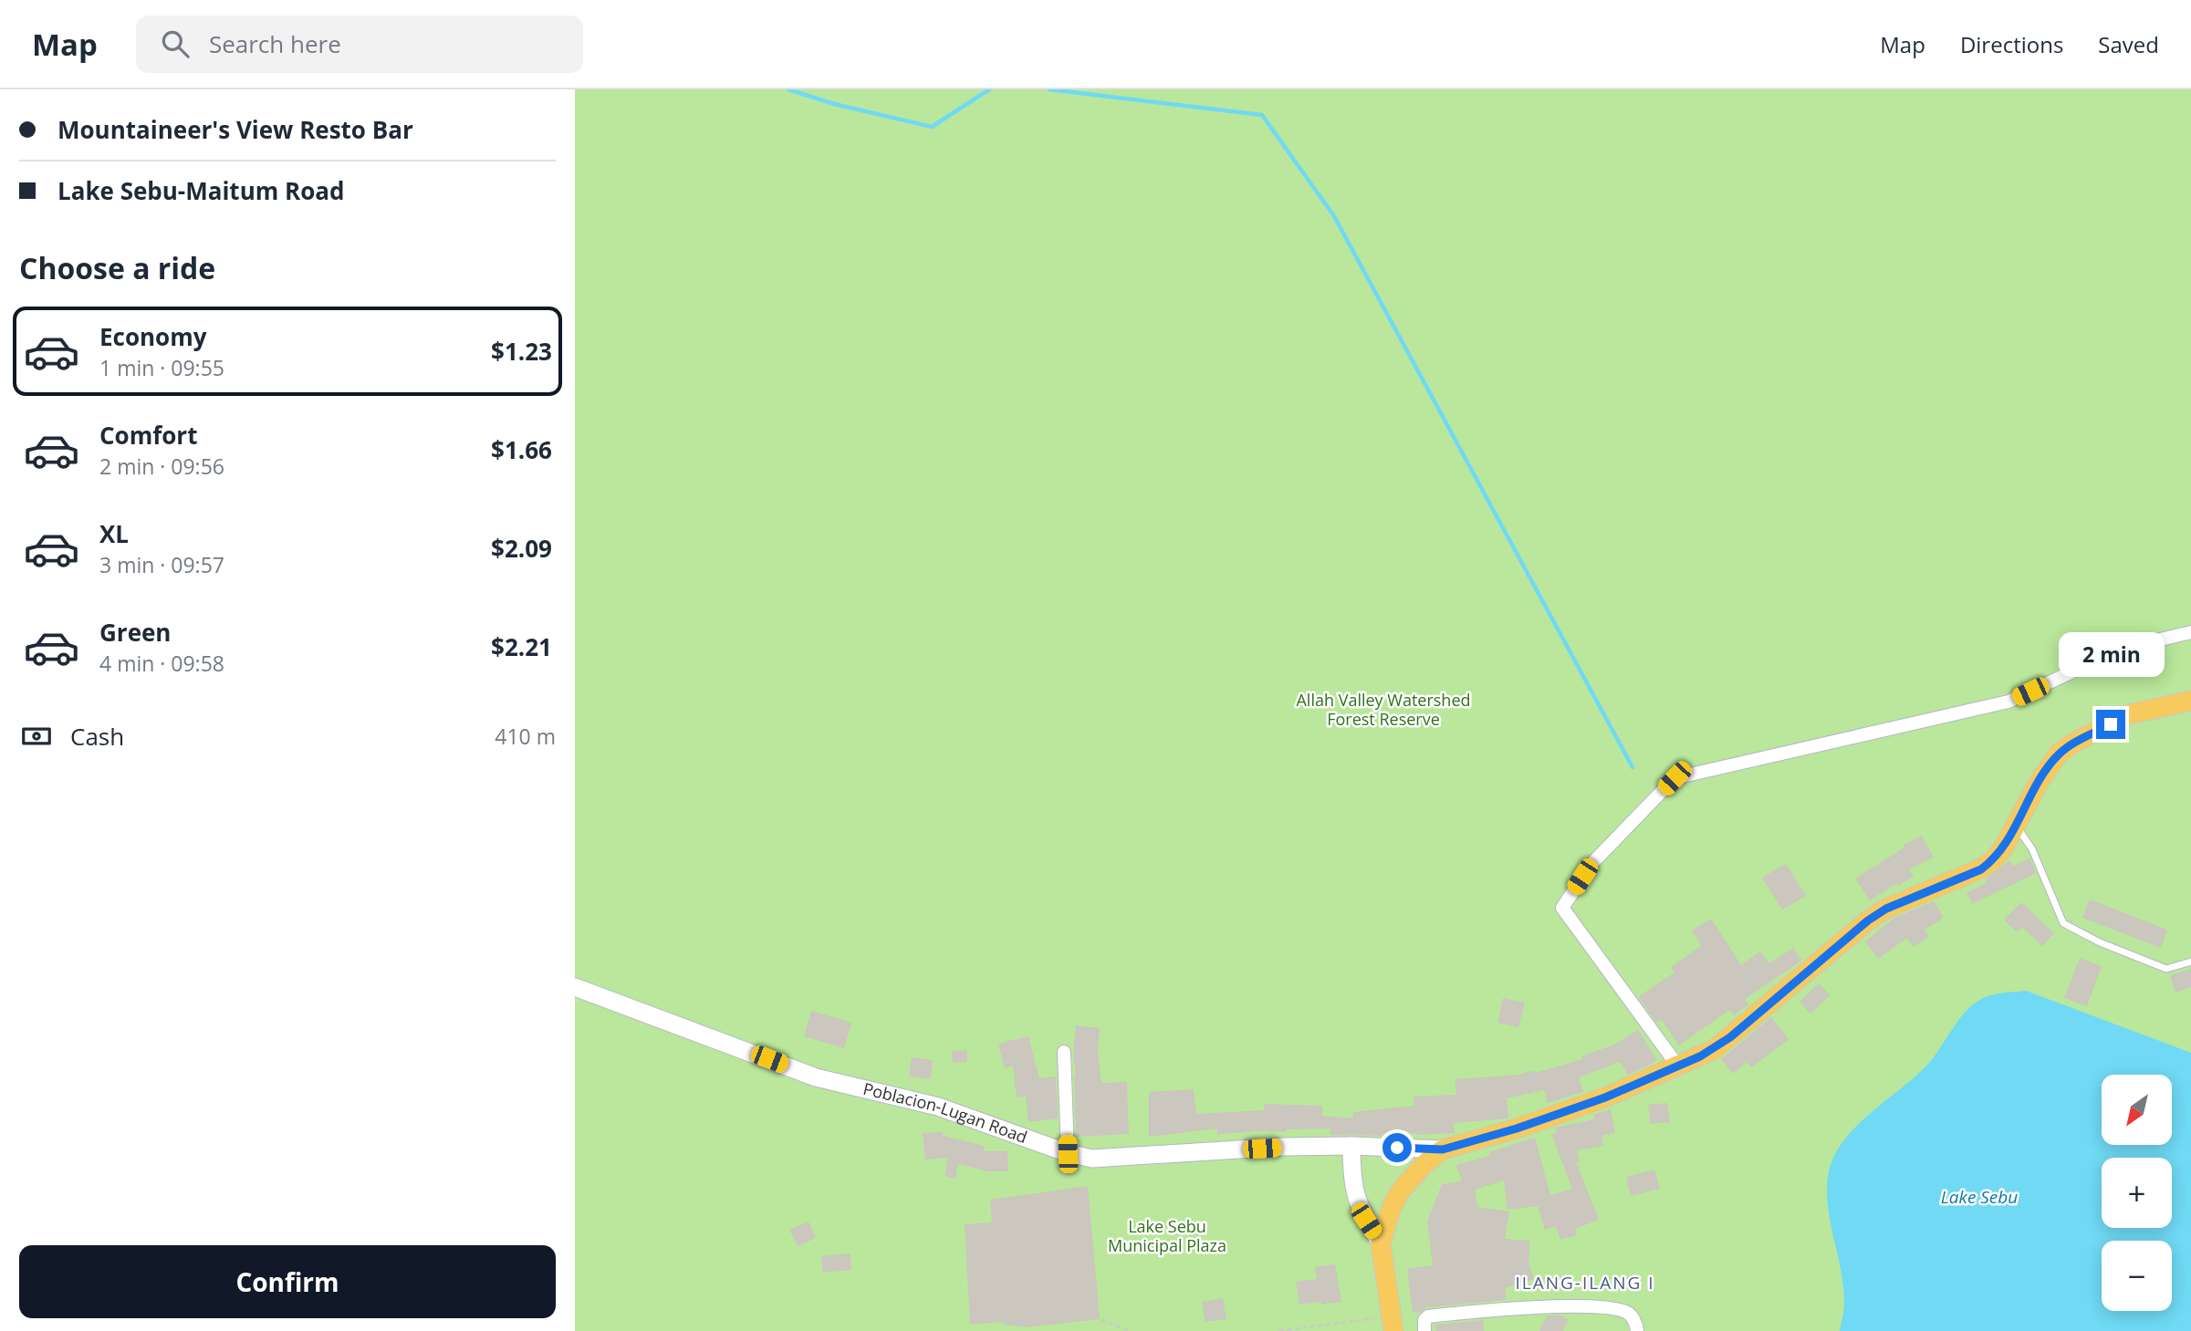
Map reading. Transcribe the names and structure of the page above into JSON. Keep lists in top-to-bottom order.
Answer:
{
  "streets": {
    "main road": ["Poblacion-Lugan Road"]
  },
  "districts": ["ILANG-ILANG I"],
  "water": ["Lake Sebu"],
  "parks": ["Allah Valley Watershed Forest Reserve", "Lake Sebu Municipal Plaza"],
  "north": "bottom left",
  "page": {
    "header": "Map",
    "search": "Search here",
    "nav": ["Map", "Directions", "Saved"],
    "banner": ["Mountaineer's View Resto Bar", "Lake Sebu-Maitum Road"],
    "heading": "Choose a ride",
    "list": [
      {
        "name": "Economy",
        "note": "1 min · 09:55",
        "value": "$1.23"
      },
      {
        "name": "Comfort",
        "note": "2 min · 09:56",
        "value": "$1.66"
      },
      {
        "name": "XL",
        "note": "3 min · 09:57",
        "value": "$2.09"
      },
      {
        "name": "Green",
        "note": "4 min · 09:58",
        "value": "$2.21"
      }
    ],
    "bubble": "2 min",
    "pay": ["Cash", "410 m"],
    "map_buttons": ["+", "−"],
    "buttons": "Confirm"
  }
}
